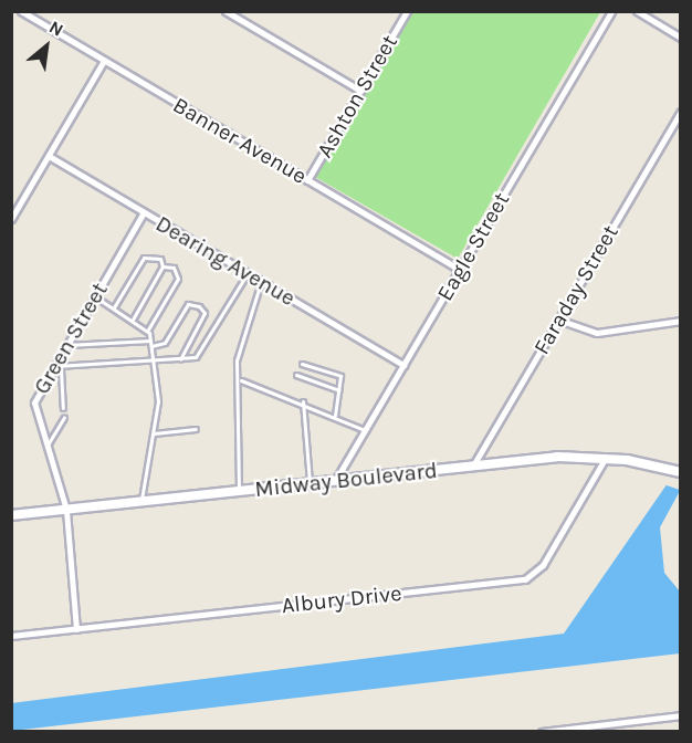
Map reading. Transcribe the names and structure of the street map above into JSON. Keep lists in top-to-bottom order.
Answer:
{
  "streets": {
    "street": [
      "Ashton Street",
      "Banner Avenue",
      "Eagle Street",
      "Dearing Avenue",
      "Faraday Street",
      "Green Street",
      "Midway Boulevard",
      "Albury Drive"
    ]
  },
  "crossings": [
    ["Ashton Street", "Banner Avenue"],
    ["Banner Avenue", "Eagle Street"],
    ["Eagle Street", "Dearing Avenue"],
    ["Eagle Street", "Midway Boulevard"],
    ["Dearing Avenue", "Green Street"],
    ["Faraday Street", "Midway Boulevard"],
    ["Green Street", "Midway Boulevard"],
    ["Green Street", "Albury Drive"],
    ["Midway Boulevard", "Albury Drive"]
  ],
  "north": "top right"
}
